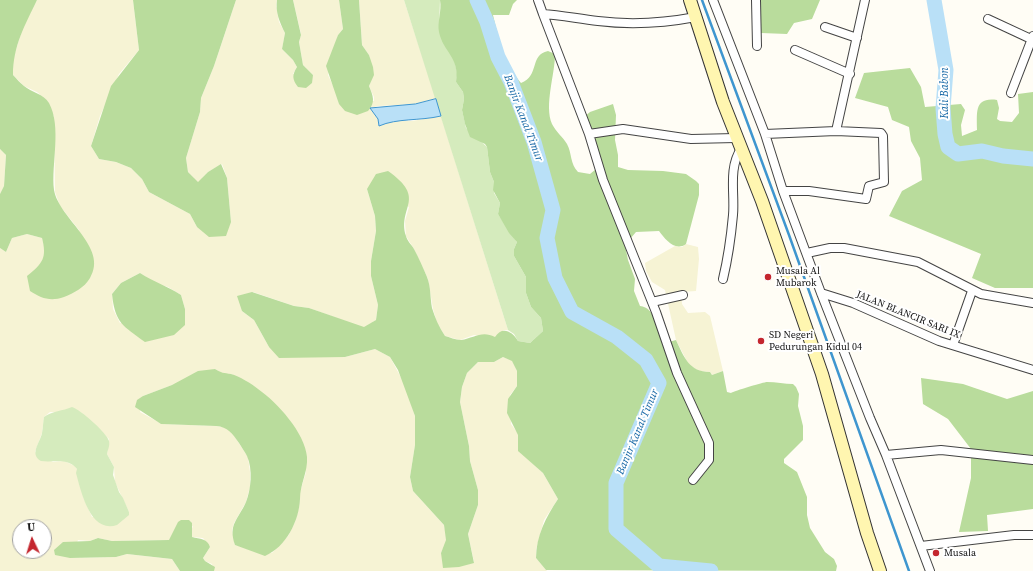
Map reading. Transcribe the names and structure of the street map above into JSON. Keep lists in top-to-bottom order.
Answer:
{
  "streets": {
    "street": ["JALAN BLANCIR SARI IX"]
  },
  "water": ["Kali Babon", "Banjir Kanal Timur"],
  "places": ["Musala Al Mubarok", "SD Negeri Pedurungan Kidul 04", "Musala"],
  "north": "top"
}
